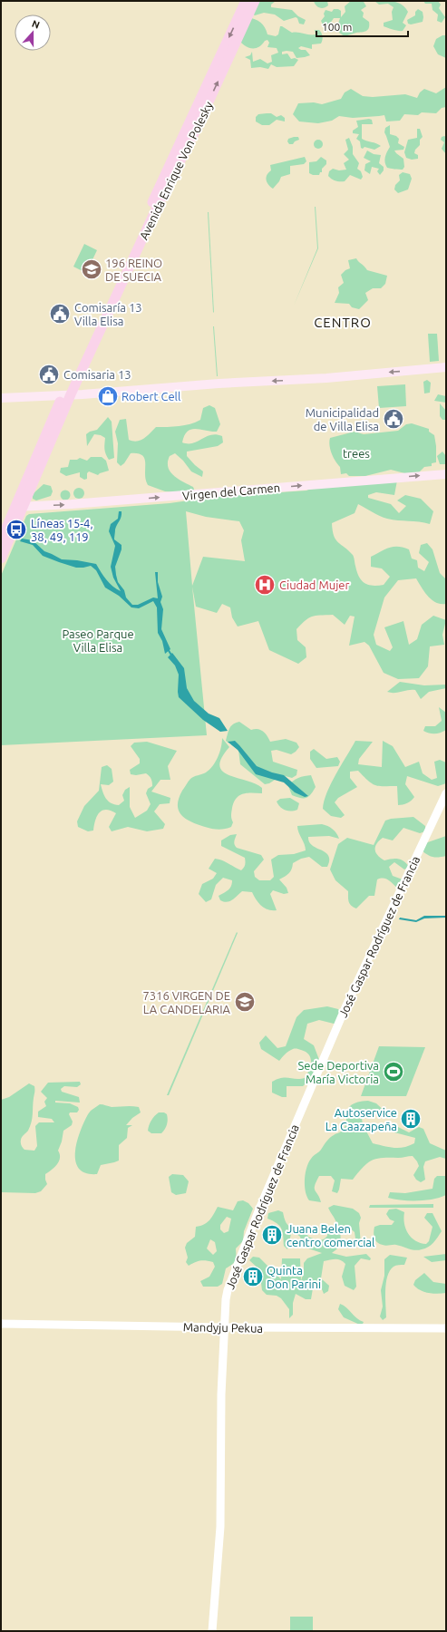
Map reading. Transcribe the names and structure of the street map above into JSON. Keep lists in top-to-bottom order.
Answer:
{
  "streets": {
    "main road": ["Avenida Enrique Von Polesky", "Virgen del Carmen"],
    "street": ["José Gaspar Rodríguez de Francia", "Mandyju Pekua"]
  },
  "crossings": [
    ["Avenida Enrique Von Polesky", "Virgen del Carmen"],
    ["José Gaspar Rodríguez de Francia", "Mandyju Pekua"]
  ],
  "one_way": ["Virgen del Carmen"],
  "districts": ["CENTRO"],
  "parks": ["trees", "Paseo Parque Villa Elisa"],
  "places": {
    "school or university": ["196 REINO DE SUECIA", "7316 VIRGEN DE LA CANDELARIA"],
    "public building": ["Comisaría 13 Villa Elisa", "Comisaria 13", "Municipalidad de Villa Elisa"],
    "shop": ["Robert Cell"],
    "bus stop": ["Líneas 15-4, 38, 49, 119"],
    "hospital": ["Ciudad Mujer"],
    "sports": ["Sede Deportiva María Victoria"],
    "building": ["Autoservice La Caazapeña", "Juana Belen centro comercial", "Quinta Don Parini"]
  },
  "scale_bar": "100 m",
  "north": "top"
}
